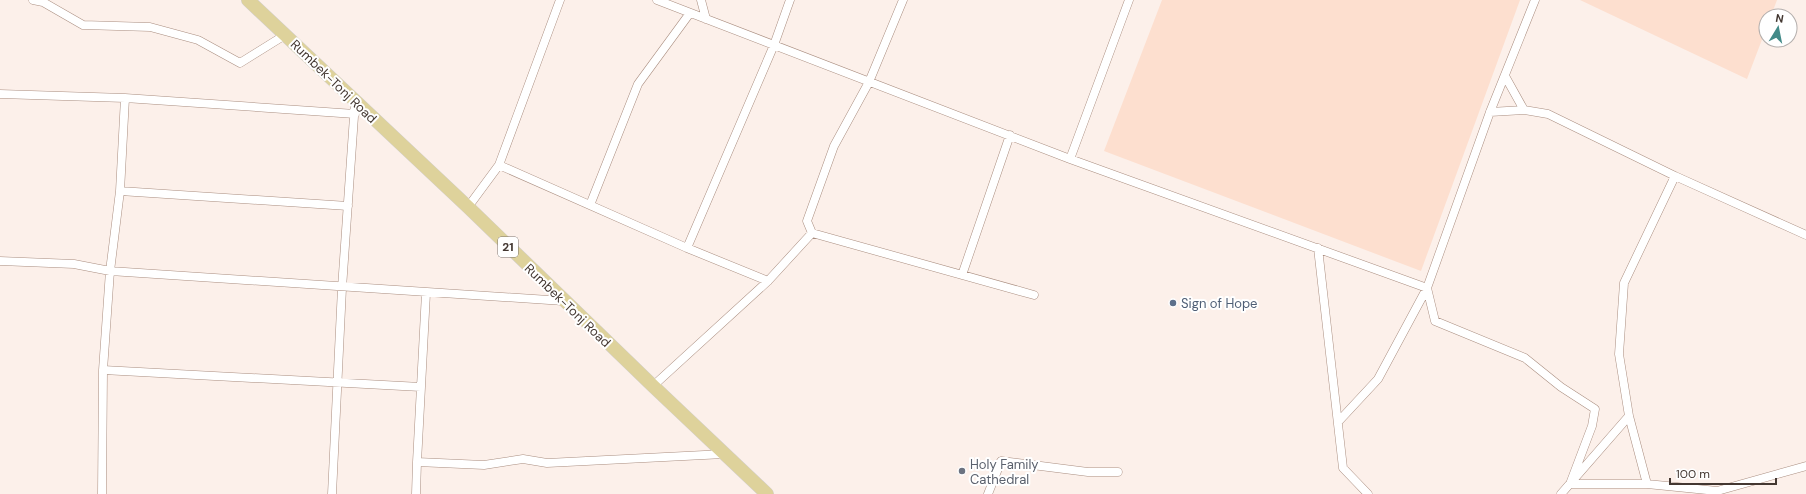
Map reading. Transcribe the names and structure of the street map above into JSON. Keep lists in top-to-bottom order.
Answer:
{
  "streets": {
    "main road": ["Rumbek-Tonj Road", "21"]
  },
  "places": ["Sign of Hope", "Holy Family Cathedral"],
  "scale_bar": "100 m",
  "north": "top"
}
